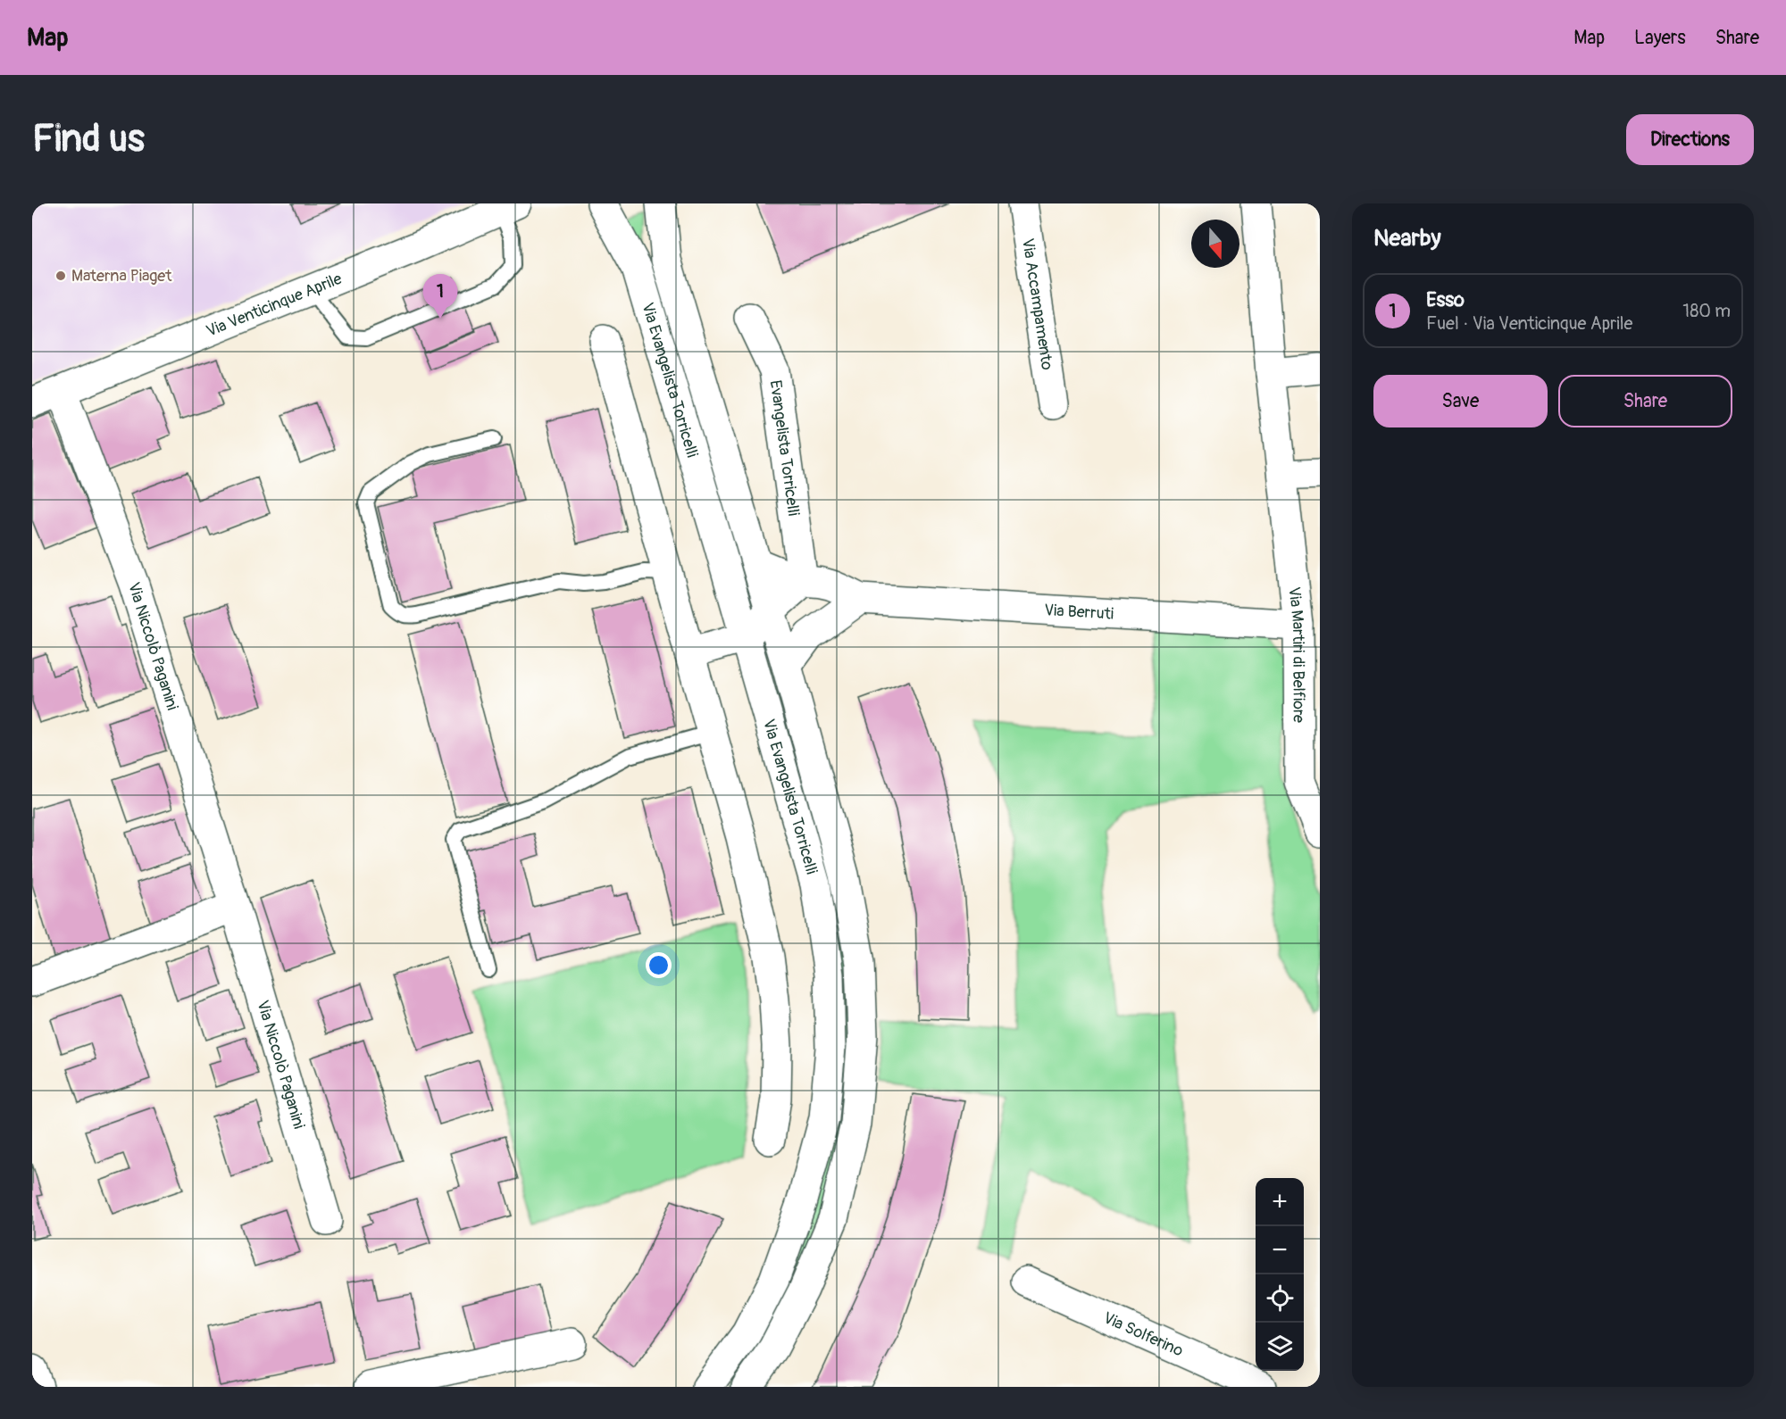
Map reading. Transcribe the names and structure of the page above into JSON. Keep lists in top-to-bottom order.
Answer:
{
  "streets": {
    "street": [
      "Via Venticinque Aprile",
      "Via Accampamento",
      "Via Evangelista Torricelli",
      "Evangelista Torricelli",
      "Via Berruti",
      "Via Niccolò Paganini",
      "Via Martiri di Belfiore",
      "Via Solferino"
    ]
  },
  "crossings": [
    ["Via Venticinque Aprile", "Via Niccolò Paganini"],
    ["Via Evangelista Torricelli", "Via Berruti"],
    ["Evangelista Torricelli", "Via Berruti"],
    ["Via Berruti", "Via Martiri di Belfiore"]
  ],
  "places": ["Materna Piaget"],
  "north": "bottom",
  "page": {
    "header": "Map",
    "nav": ["Map", "Layers", "Share"],
    "buttons": [
      "Directions",
      ["Save", "Share"]
    ],
    "title": "Find us",
    "heading": "Nearby",
    "list": [
      {
        "mark": "1",
        "name": "Esso",
        "note": "Fuel · Via Venticinque Aprile",
        "value": "180 m"
      }
    ],
    "pins": "1",
    "map_buttons": ["+", "−"]
  }
}
